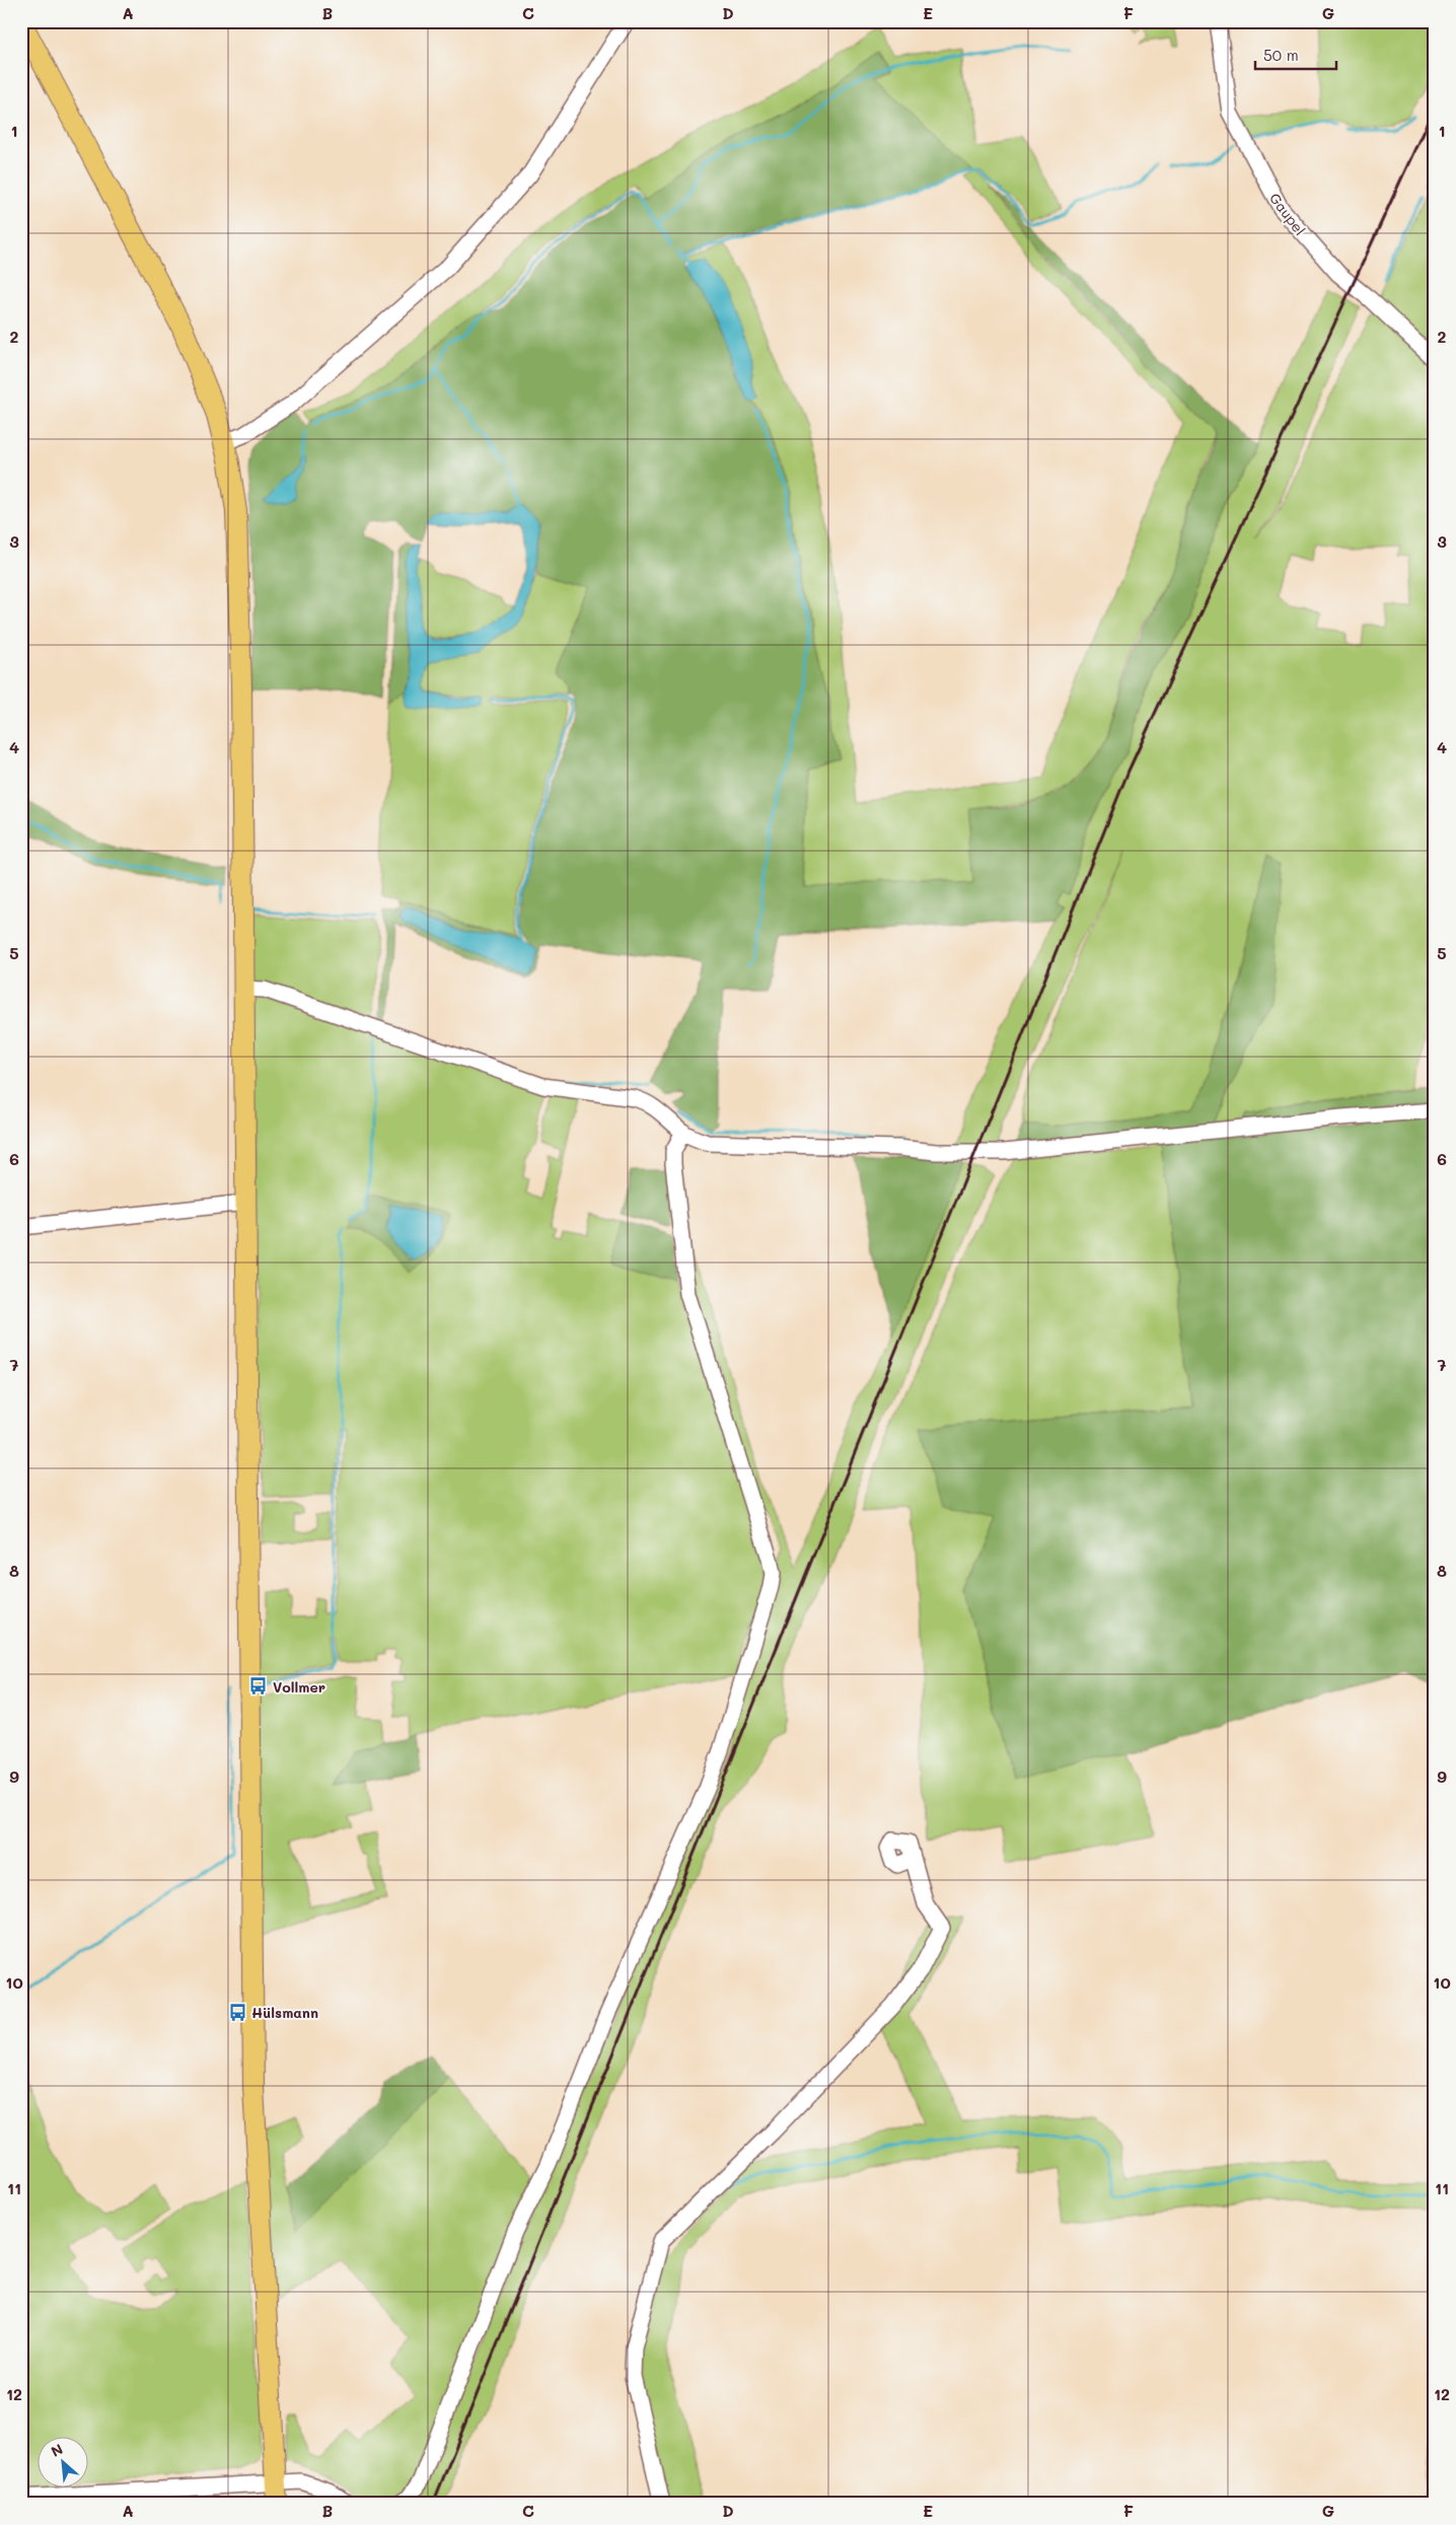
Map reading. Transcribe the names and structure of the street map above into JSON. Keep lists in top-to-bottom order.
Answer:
{
  "streets": {
    "street": ["Gaupel"]
  },
  "places": {
    "bus stop": ["Vollmer", "Hülsmann"]
  },
  "scale_bar": "50 m",
  "north": "top left",
  "grid": {
    "columns": [
      "A",
      "B",
      "C",
      "D",
      "E",
      "F",
      "G"
    ],
    "rows": [
      "1",
      "2",
      "3",
      "4",
      "5",
      "6",
      "7",
      "8",
      "9",
      "10",
      "11",
      "12"
    ]
  }
}
